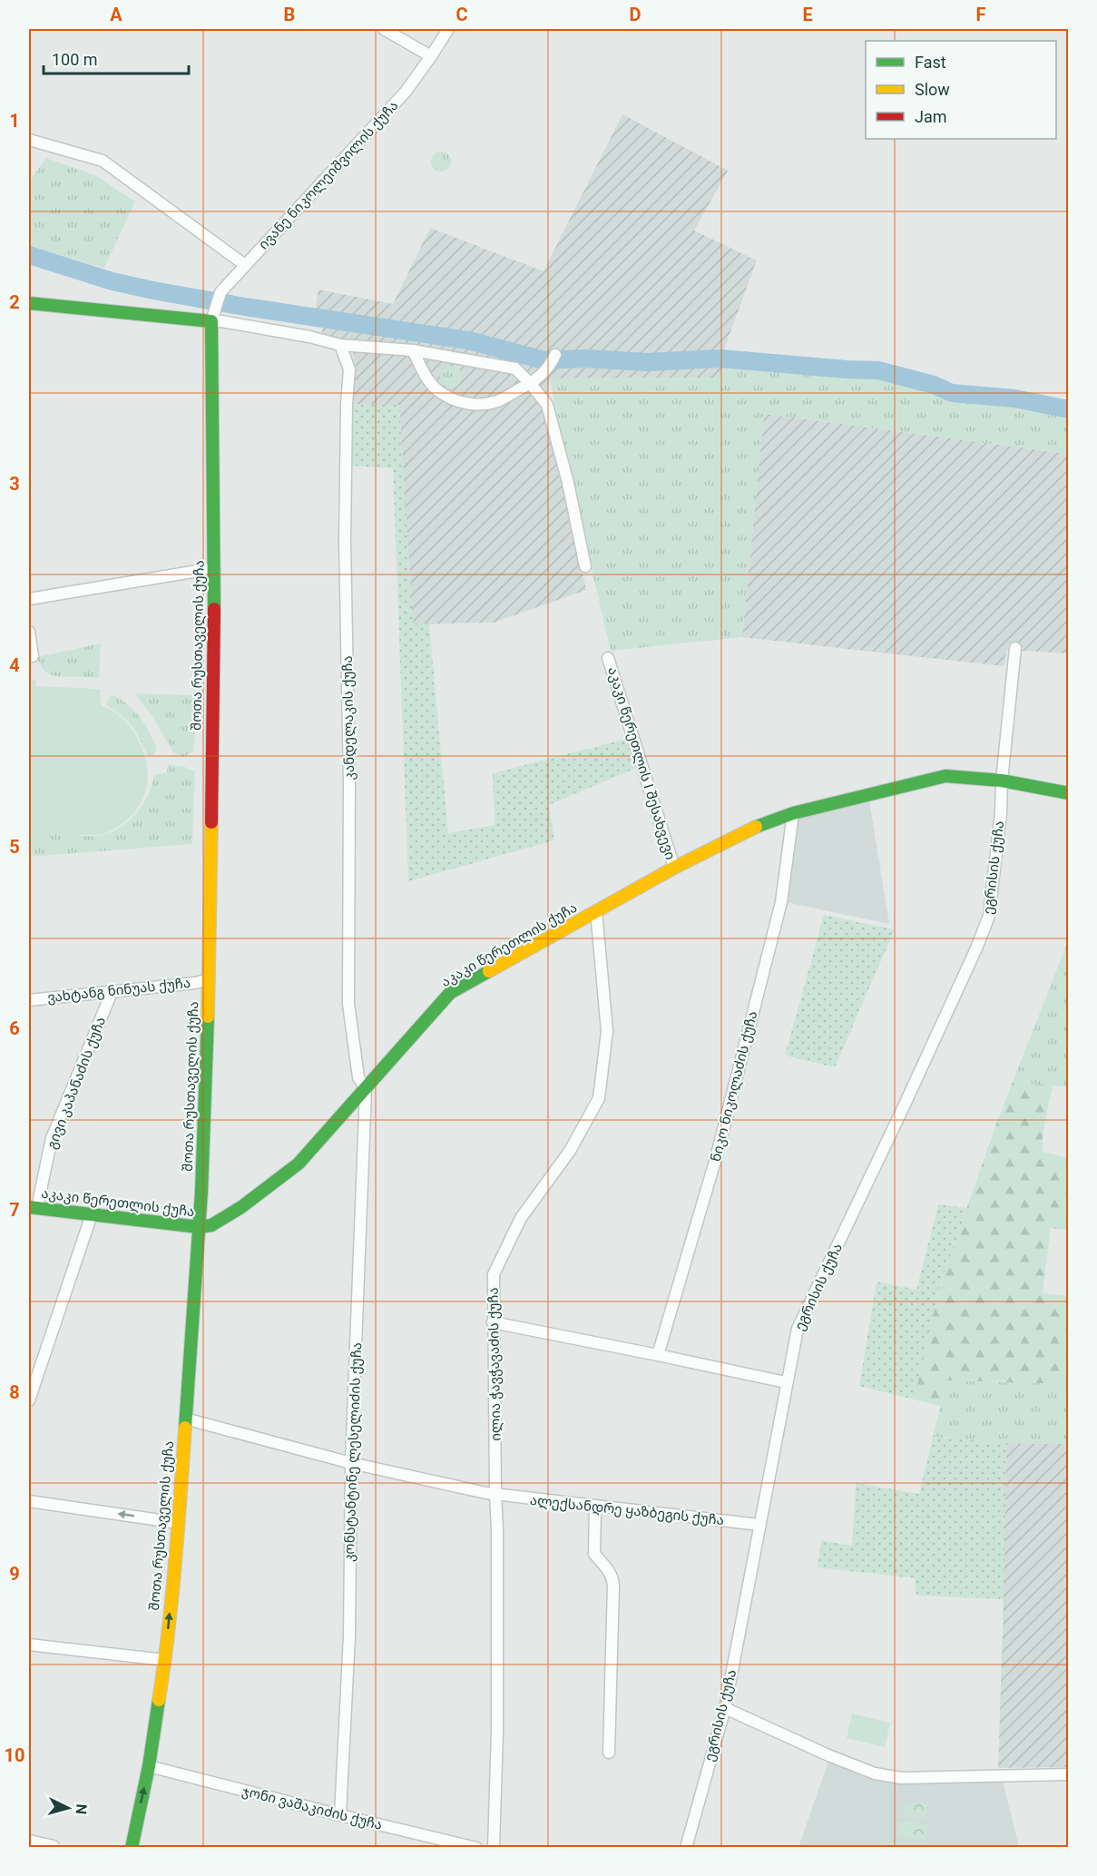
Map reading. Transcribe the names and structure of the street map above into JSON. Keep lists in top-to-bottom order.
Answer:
{
  "streets": {
    "street": [
      "ივანე ნიკოლეიშვილის ქუჩა",
      "შოთა რუსთაველის ქუჩა",
      "კანდელაკის ქუჩა",
      "აკაკი წერეთლის I შესახვევი",
      "ეგრისის ქუჩა",
      "აკაკი წერეთლის ქუჩა",
      "ვახტანგ ნინუას ქუჩა",
      "გივი კაპანაძის ქუჩა",
      "ნიკო ნიკოლაძის ქუჩა",
      "ილია ჭავჭავაძის ქუჩა",
      "კონსტანტინე ლესელიძის ქუჩა",
      "ალექსანდრე ყაზბეგის ქუჩა",
      "ჯონი ვაშაკიძის ქუჩა"
    ]
  },
  "crossings": [
    ["ივანე ნიკოლეიშვილის ქუჩა", "შოთა რუსთაველის ქუჩა"],
    ["შოთა რუსთაველის ქუჩა", "აკაკი წერეთლის ქუჩა"],
    ["შოთა რუსთაველის ქუჩა", "ვახტანგ ნინუას ქუჩა"],
    ["შოთა რუსთაველის ქუჩა", "ალექსანდრე ყაზბეგის ქუჩა"],
    ["შოთა რუსთაველის ქუჩა", "ჯონი ვაშაკიძის ქუჩა"],
    ["კანდელაკის ქუჩა", "აკაკი წერეთლის ქუჩა"],
    ["კანდელაკის ქუჩა", "კონსტანტინე ლესელიძის ქუჩა"],
    ["აკაკი წერეთლის I შესახვევი", "აკაკი წერეთლის ქუჩა"],
    ["ეგრისის ქუჩა", "აკაკი წერეთლის ქუჩა"],
    ["ეგრისის ქუჩა", "ალექსანდრე ყაზბეგის ქუჩა"],
    ["აკაკი წერეთლის ქუჩა", "გივი კაპანაძის ქუჩა"],
    ["აკაკი წერეთლის ქუჩა", "ნიკო ნიკოლაძის ქუჩა"],
    ["აკაკი წერეთლის ქუჩა", "ილია ჭავჭავაძის ქუჩა"],
    ["აკაკი წერეთლის ქუჩა", "კონსტანტინე ლესელიძის ქუჩა"],
    ["ვახტანგ ნინუას ქუჩა", "გივი კაპანაძის ქუჩა"],
    ["ილია ჭავჭავაძის ქუჩა", "ალექსანდრე ყაზბეგის ქუჩა"],
    ["კონსტანტინე ლესელიძის ქუჩა", "ალექსანდრე ყაზბეგის ქუჩა"],
    ["კონსტანტინე ლესელიძის ქუჩა", "ჯონი ვაშაკიძის ქუჩა"]
  ],
  "legend": ["Fast", "Slow", "Jam"],
  "scale_bar": "100 m",
  "north": "right",
  "grid": {
    "columns": [
      "A",
      "B",
      "C",
      "D",
      "E",
      "F"
    ],
    "rows": [
      "1",
      "2",
      "3",
      "4",
      "5",
      "6",
      "7",
      "8",
      "9",
      "10"
    ]
  }
}
